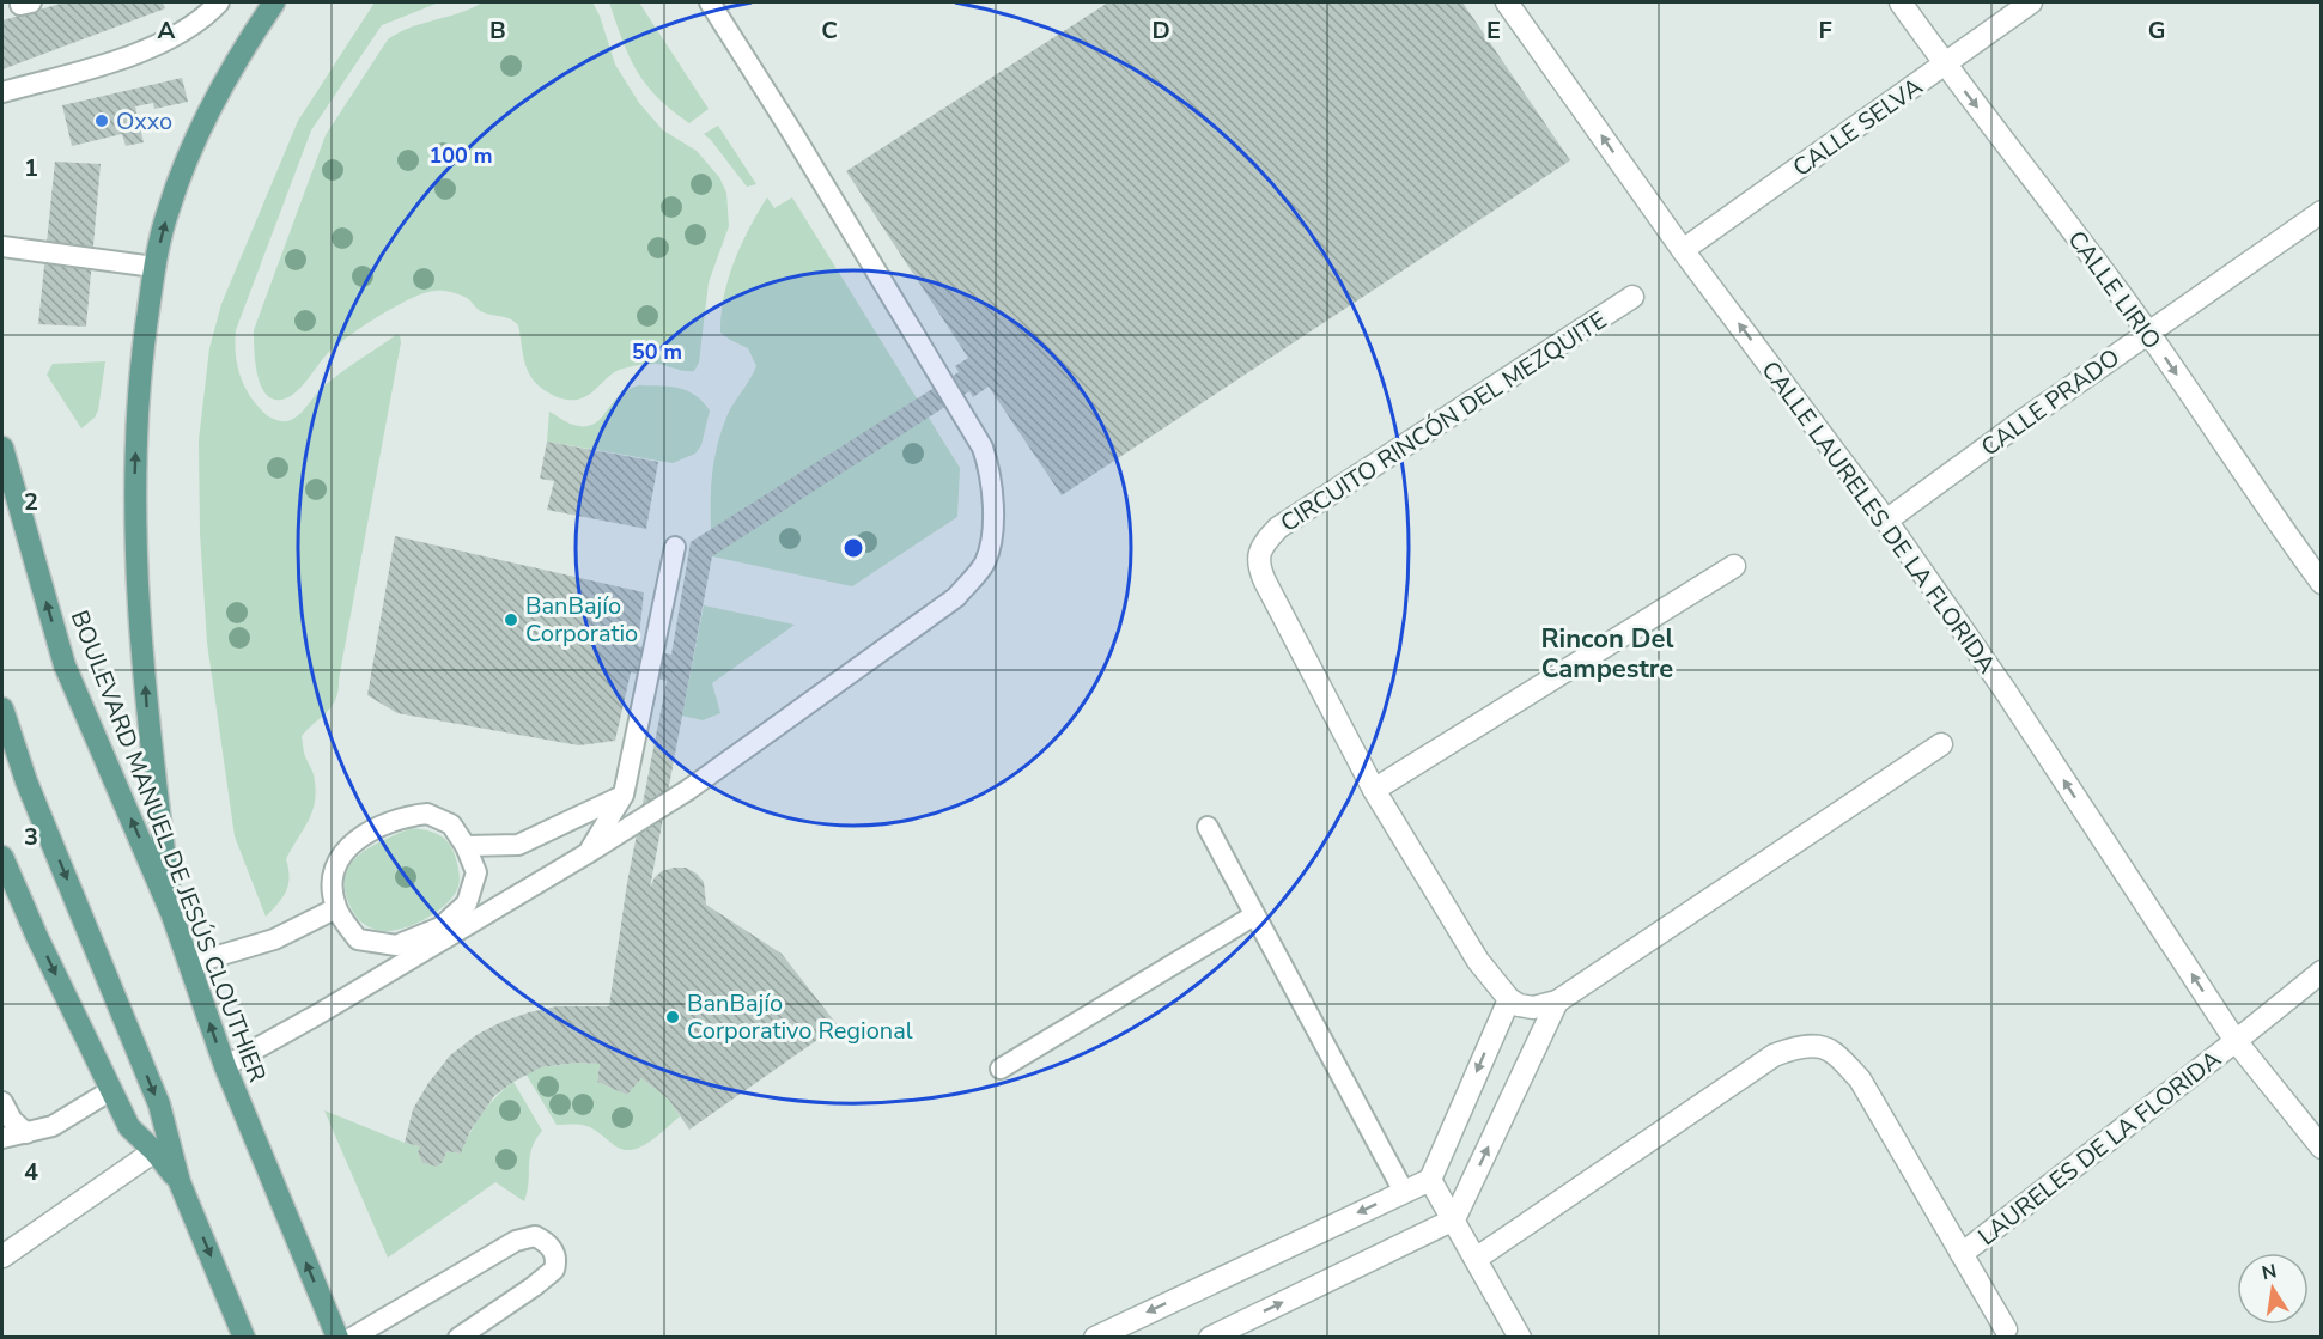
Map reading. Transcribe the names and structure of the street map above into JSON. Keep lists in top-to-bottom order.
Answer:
{
  "streets": {
    "main road": ["BOULEVARD MANUEL DE JESÚS CLOUTHIER"],
    "street": [
      "CALLE SELVA",
      "CALLE LIRIO",
      "CALLE PRADO",
      "CIRCUITO RINCÓN DEL MEZQUITE",
      "CALLE LAURELES DE LA FLORIDA",
      "LAURELES DE LA FLORIDA"
    ]
  },
  "crossings": [
    ["CALLE SELVA", "CALLE LIRIO"],
    ["CALLE SELVA", "CALLE LAURELES DE LA FLORIDA"],
    ["CALLE LIRIO", "CALLE PRADO"],
    ["CALLE PRADO", "CALLE LAURELES DE LA FLORIDA"],
    ["CALLE LAURELES DE LA FLORIDA", "LAURELES DE LA FLORIDA"]
  ],
  "one_way": ["CALLE LIRIO", "CALLE LAURELES DE LA FLORIDA"],
  "districts": ["Rincon Del Campestre"],
  "places": ["Oxxo", "BanBajío Corporatio", "BanBajío Corporativo Regional"],
  "north": "top",
  "grid": {
    "columns": [
      "A",
      "B",
      "C",
      "D",
      "E",
      "F",
      "G"
    ],
    "rows": [
      "1",
      "2",
      "3",
      "4"
    ]
  },
  "rings": ["100 m", "50 m"]
}
